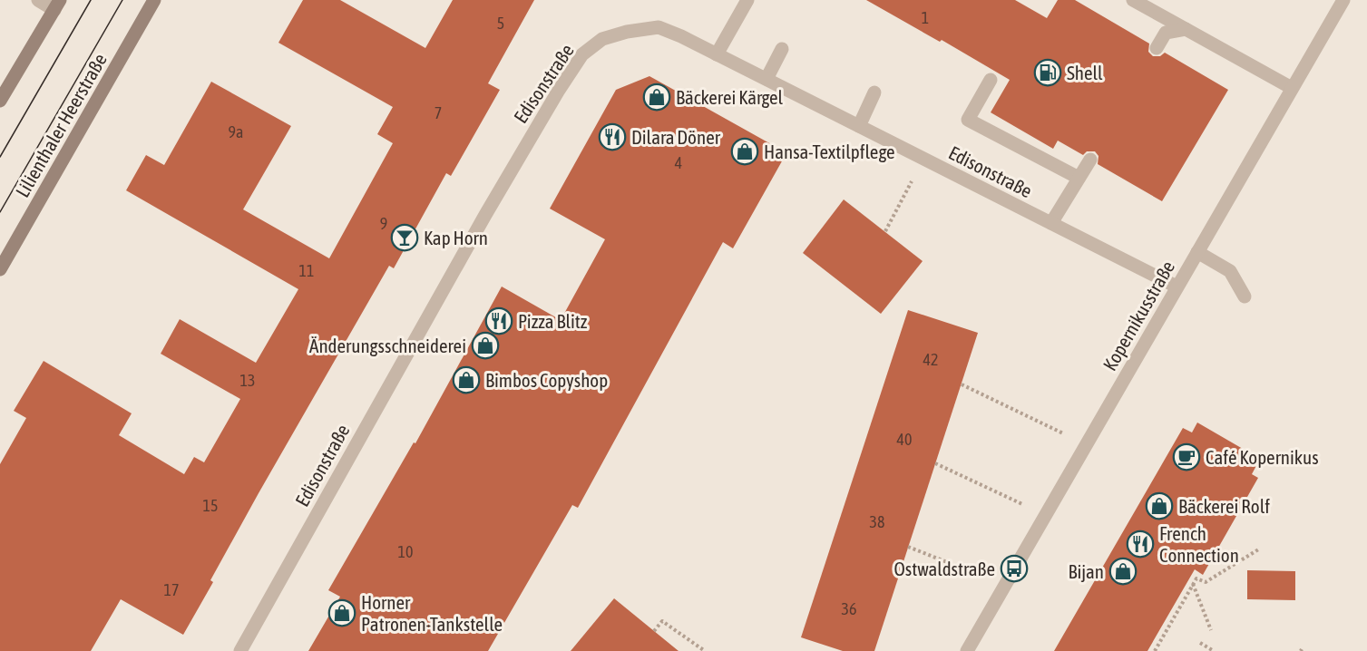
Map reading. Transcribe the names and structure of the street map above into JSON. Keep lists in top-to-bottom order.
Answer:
{
  "streets": {
    "main road": ["Lilienthaler Heerstraße"],
    "street": ["Edisonstraße", "Kopernikusstraße"]
  },
  "crossings": [
    ["Edisonstraße", "Kopernikusstraße"]
  ],
  "places": {
    "fuel station": ["Shell"],
    "shop": [
      "Bäckerei Kärgel",
      "Hansa-Textilpflege",
      "Änderungsschneiderei",
      "Bimbos Copyshop",
      "Bäckerei Rolf",
      "Bijan",
      "Horner Patronen-Tankstelle"
    ],
    "restaurant": ["Dilara Döner", "Pizza Blitz", "French Connection"],
    "bar": ["Kap Horn"],
    "cafe": ["Café Kopernikus"],
    "bus stop": ["Ostwaldstraße"]
  },
  "house_numbers": [
    "1",
    "5",
    "7",
    "9a",
    "4",
    "9",
    "11",
    "42",
    "13",
    "40",
    "15",
    "38",
    "10",
    "17",
    "36"
  ]
}
